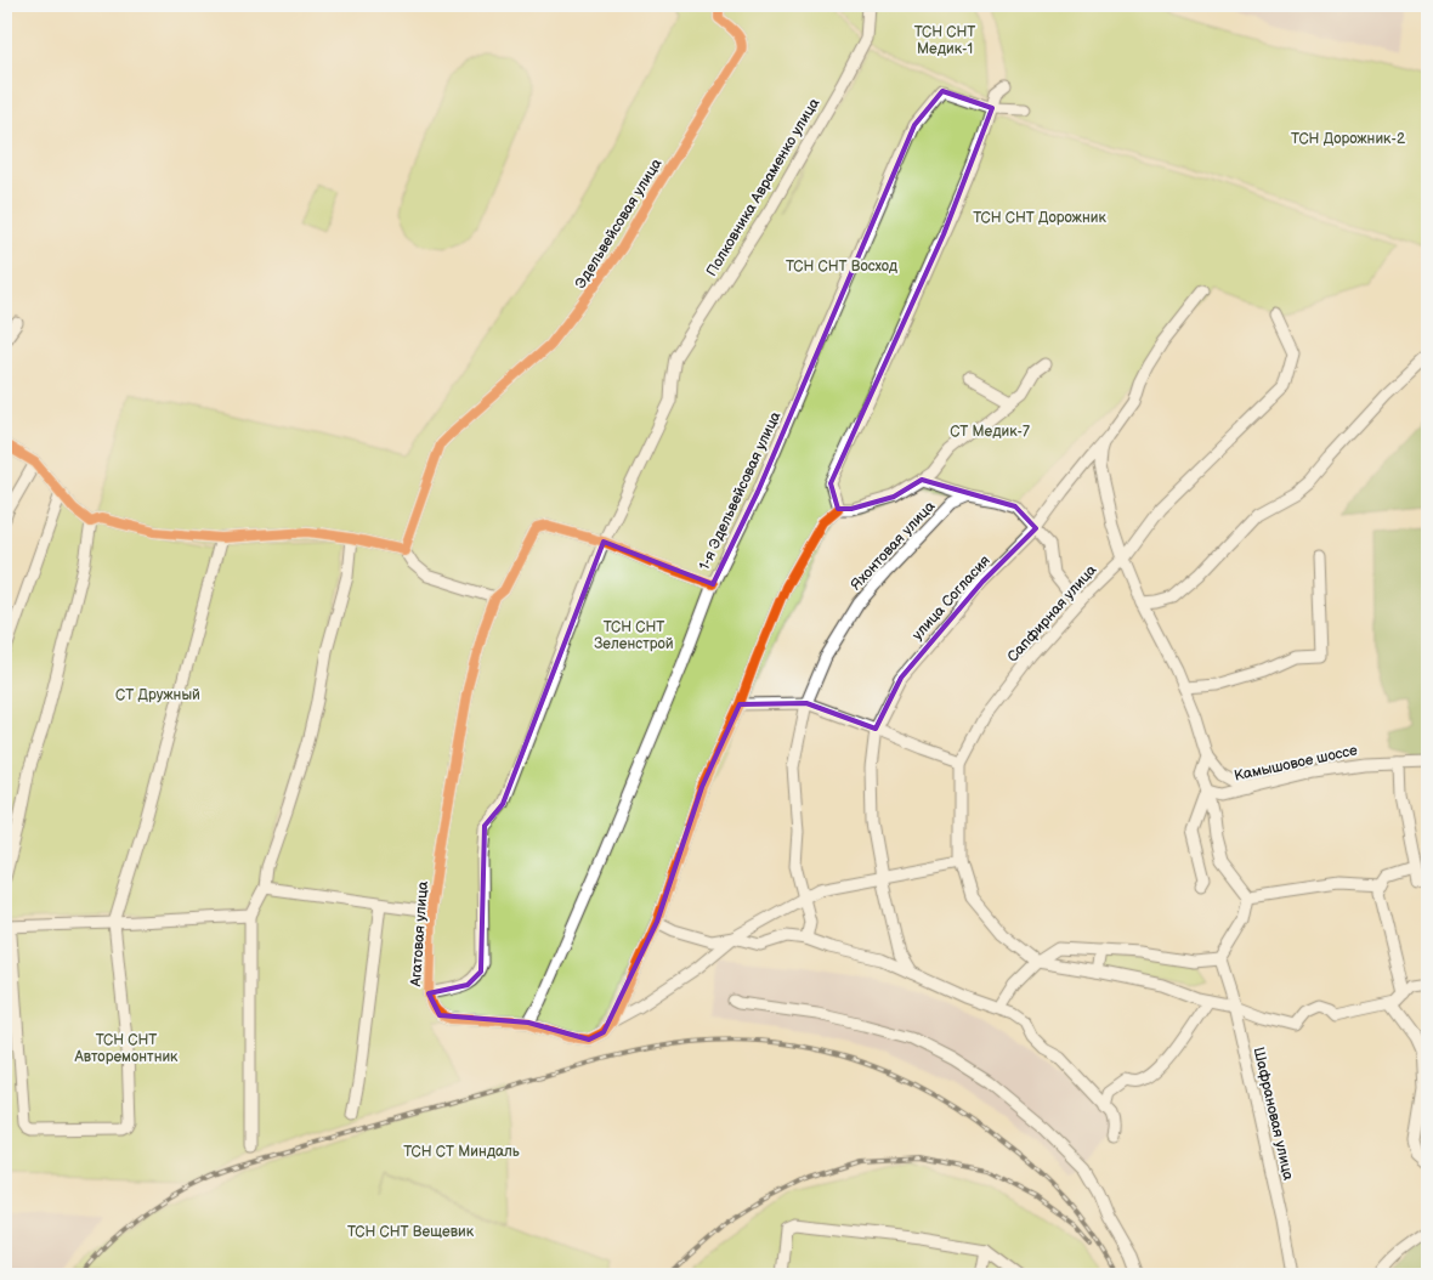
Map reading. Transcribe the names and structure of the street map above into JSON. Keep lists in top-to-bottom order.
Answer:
{
  "streets": {
    "street": [
      "Полковника Авраменко улица",
      "Эдельвейсовая улица",
      "1-я Эдельвейсовая улица",
      "Яхонтовая улица",
      "улица Согласия",
      "Сапфирная улица",
      "Камышовое шоссе",
      "Агатовая улица",
      "Шафрановая улица"
    ]
  },
  "crossings": [
    ["Полковника Авраменко улица", "Агатовая улица"],
    ["1-я Эдельвейсовая улица", "Агатовая улица"]
  ],
  "parks": [
    "ТСН СНТ Медик-1",
    "ТСН Дорожник-2",
    "ТСН СНТ Дорожник",
    "ТСН СНТ Восход",
    "СТ Медик-7",
    "ТСН СНТ Зеленстрой",
    "СТ Дружный",
    "ТСН СНТ Авторемонтник",
    "ТСН СТ Миндаль",
    "ТСН СНТ Вещевик"
  ]
}
